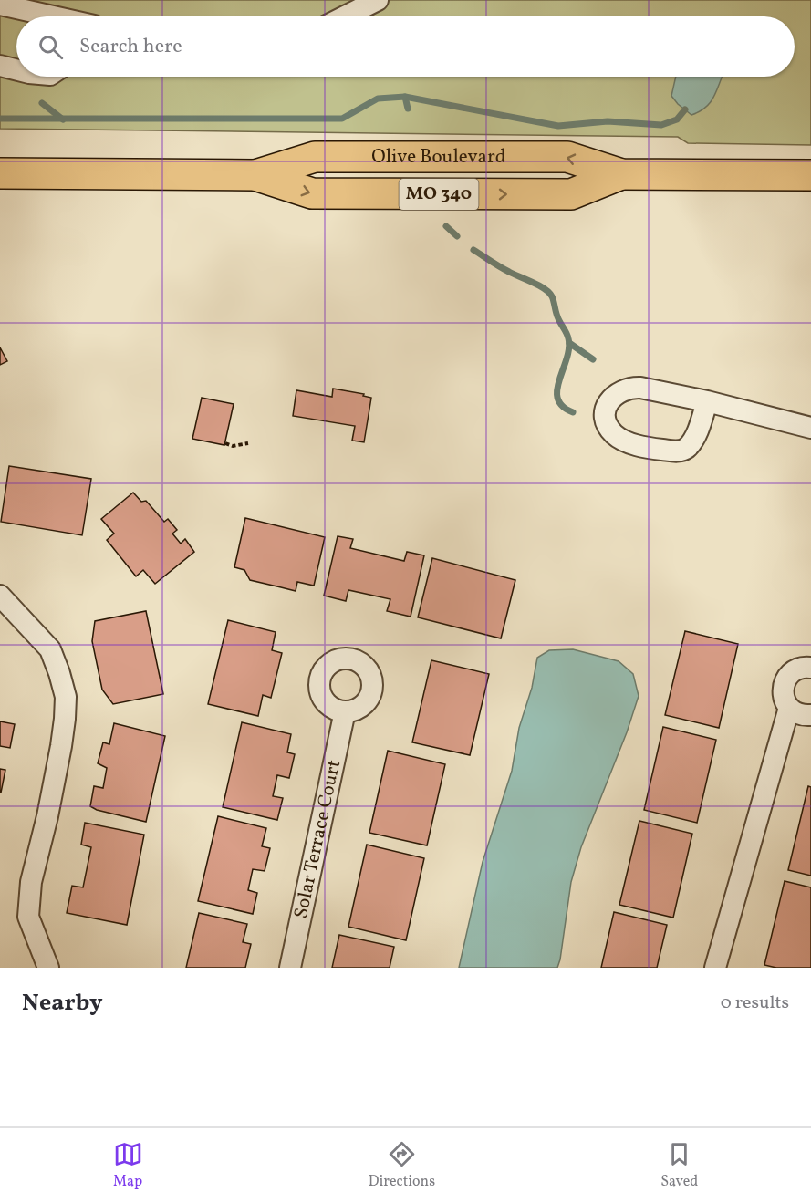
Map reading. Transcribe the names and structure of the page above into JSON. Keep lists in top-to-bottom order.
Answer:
{
  "streets": {
    "main road": ["Olive Boulevard", "MO 340"],
    "street": ["Solar Terrace Court"]
  },
  "page": {
    "search": "Search here",
    "heading": ["Nearby", "0 results"],
    "nav": ["Map", "Directions", "Saved"]
  }
}
